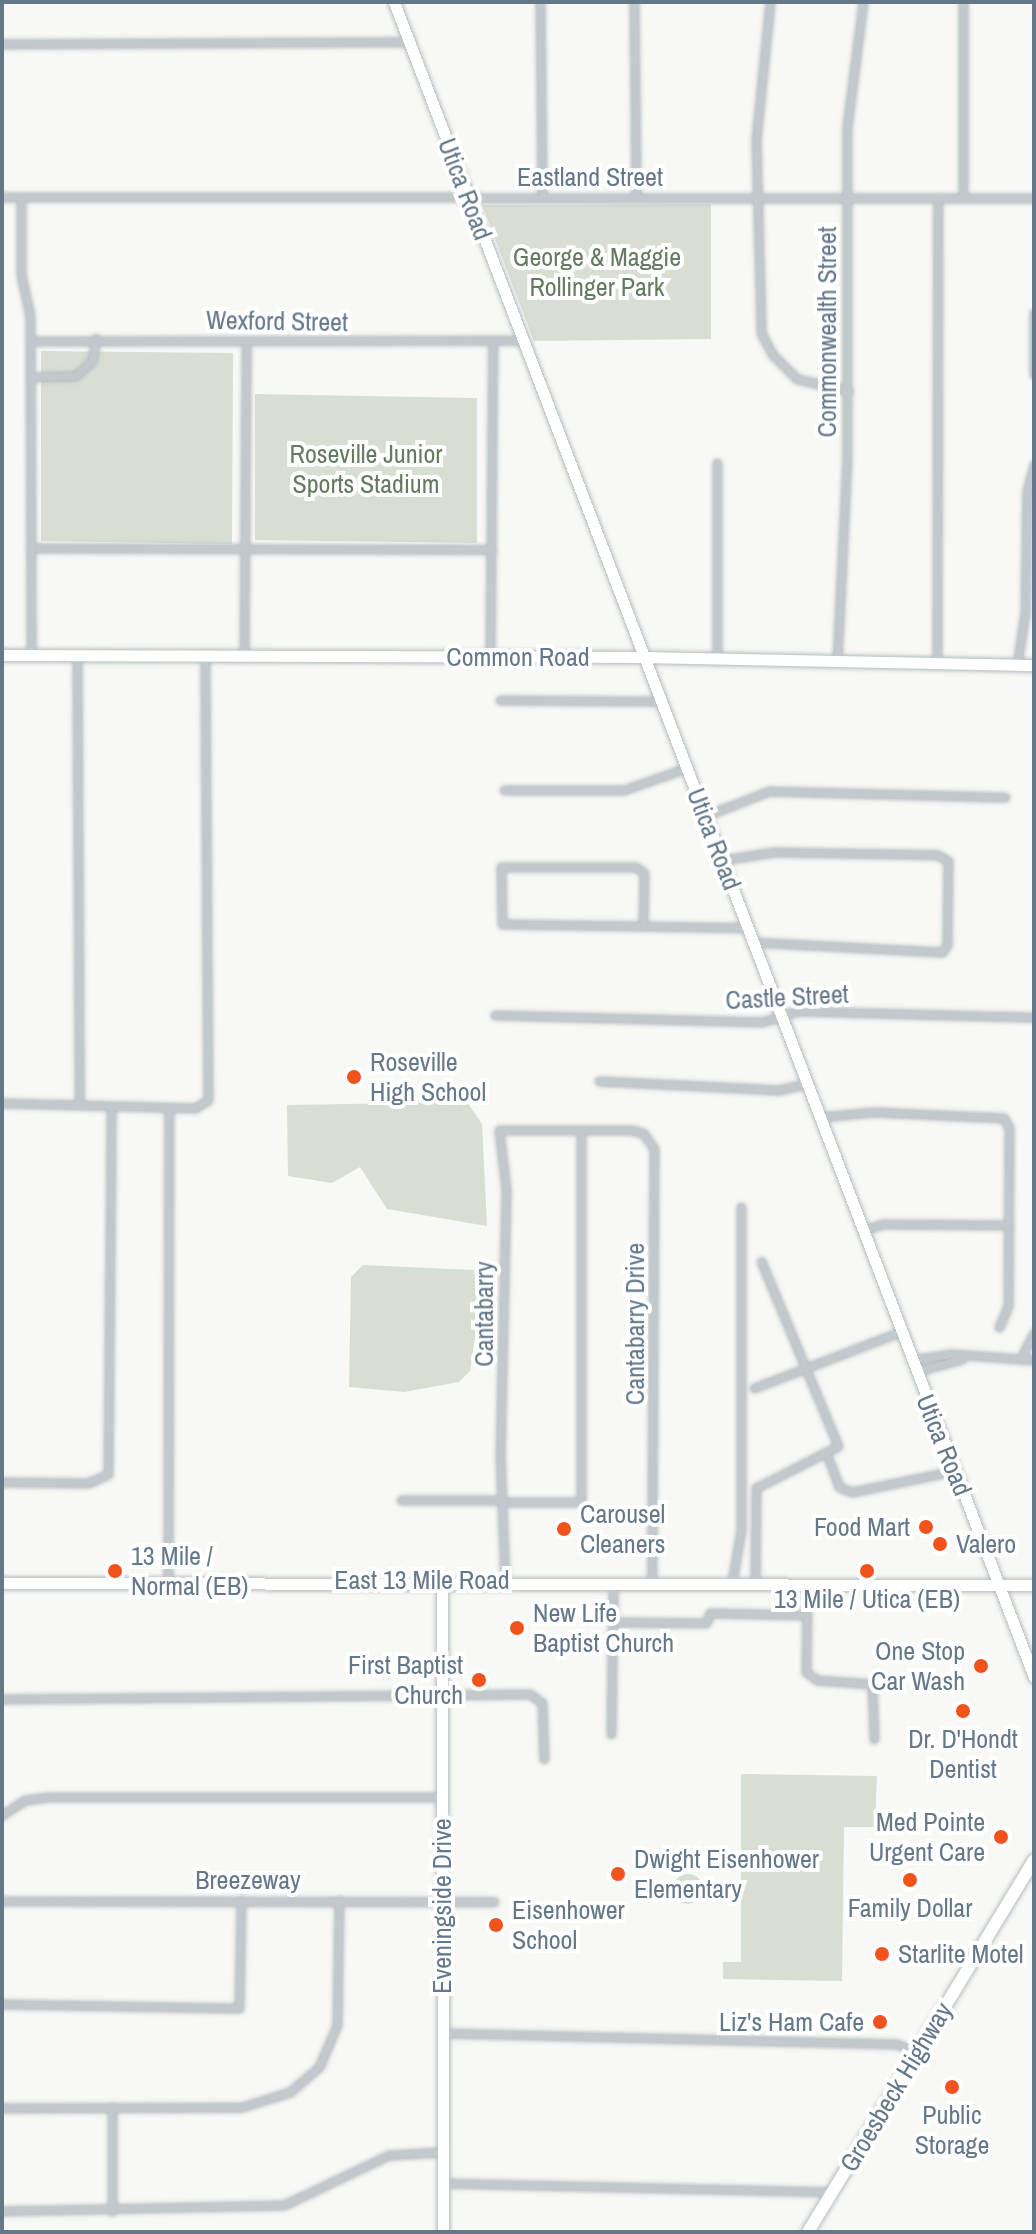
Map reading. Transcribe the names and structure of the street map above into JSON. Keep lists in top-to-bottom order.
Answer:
{
  "streets": {
    "main road": [
      "Utica Road",
      "Common Road",
      "East 13 Mile Road",
      "Eveningside Drive",
      "Groesbeck Highway"
    ],
    "street": [
      "Eastland Street",
      "Wexford Street",
      "Commonwealth Street",
      "Castle Street",
      "Cantabarry",
      "Cantabarry Drive",
      "Breezeway"
    ]
  },
  "crossings": [
    ["Eastland Street", "Utica Road"],
    ["Eastland Street", "Commonwealth Street"],
    ["Utica Road", "Wexford Street"],
    ["Utica Road", "Common Road"],
    ["Utica Road", "Castle Street"],
    ["Utica Road", "East 13 Mile Road"],
    ["Commonwealth Street", "Common Road"],
    ["Cantabarry", "Cantabarry Drive"],
    ["Cantabarry", "East 13 Mile Road"],
    ["Cantabarry Drive", "East 13 Mile Road"],
    ["East 13 Mile Road", "Eveningside Drive"],
    ["Breezeway", "Eveningside Drive"]
  ],
  "parks": ["George & Maggie Rollinger Park", "Roseville Junior Sports Stadium"],
  "places": [
    "Roseville High School",
    "Food Mart",
    "Carousel Cleaners",
    "Valero",
    "13 Mile / Normal (EB)",
    "13 Mile / Utica (EB)",
    "New Life Baptist Church",
    "One Stop Car Wash",
    "First Baptist Church",
    "Dr. D'Hondt Dentist",
    "Med Pointe Urgent Care",
    "Dwight Eisenhower Elementary",
    "Family Dollar",
    "Eisenhower School",
    "Starlite Motel",
    "Liz's Ham Cafe",
    "Public Storage"
  ]
}
